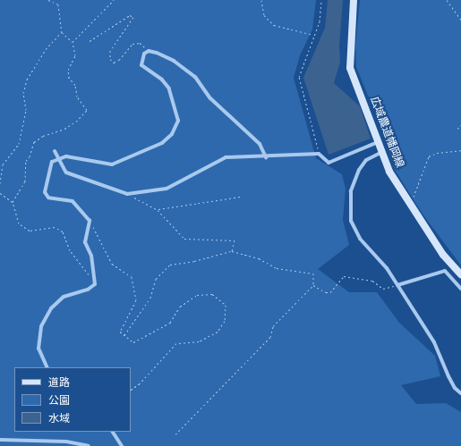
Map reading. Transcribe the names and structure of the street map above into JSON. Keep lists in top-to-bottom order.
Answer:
{
  "streets": {
    "street": ["広域農道幡岡線"]
  },
  "legend": ["道路", "公園", "水域"]
}
